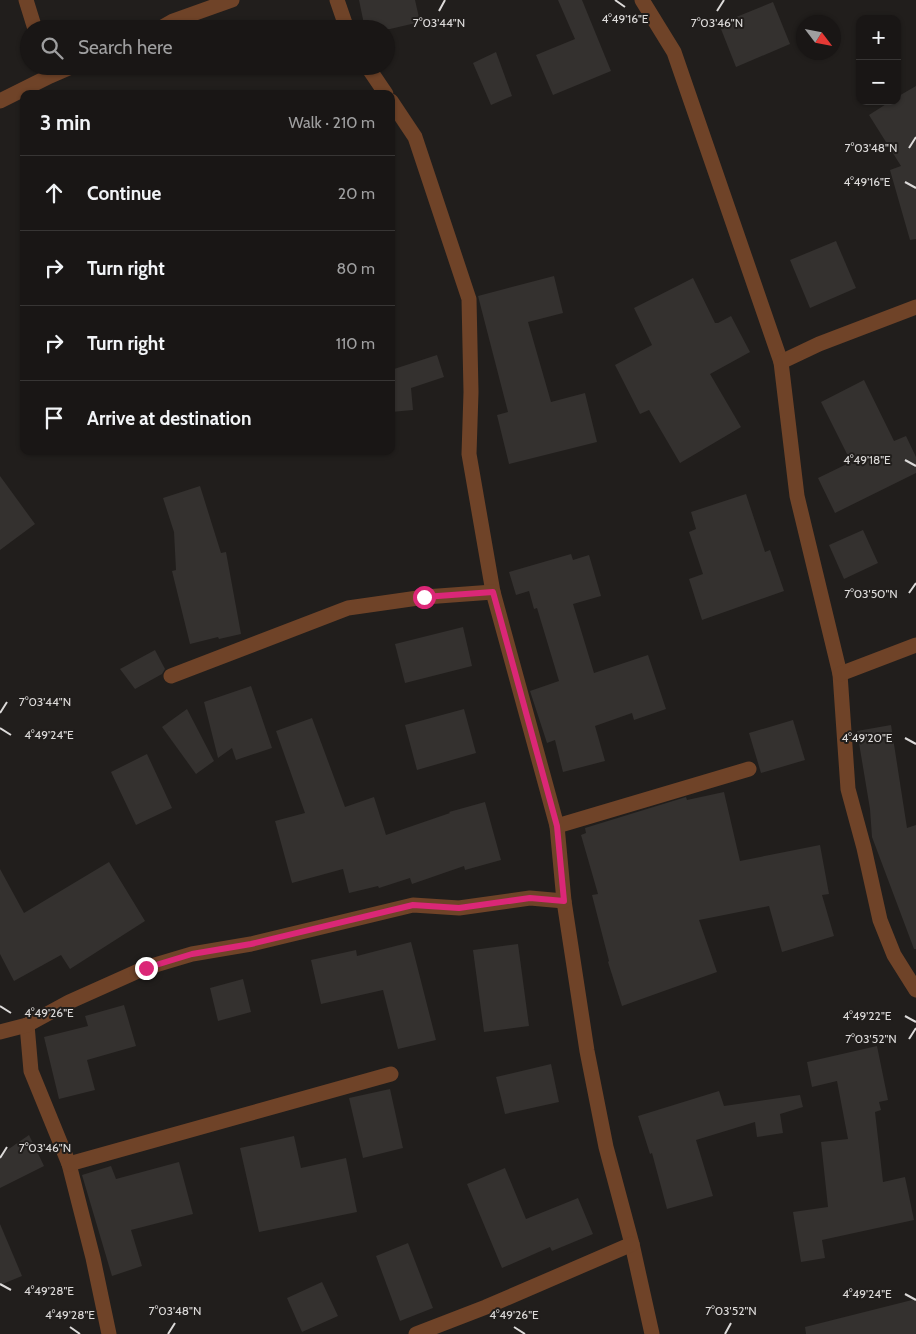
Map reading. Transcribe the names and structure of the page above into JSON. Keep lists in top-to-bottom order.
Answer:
{
  "north": "bottom right",
  "page": {
    "map_buttons": ["+", "−"],
    "search": "Search here",
    "heading": ["3 min", "Walk · 210 m"],
    "list": [
      ["Continue", "20 m"],
      ["Turn right", "80 m"],
      ["Turn right", "110 m"],
      "Arrive at destination"
    ]
  },
  "coordinates": [
    "4°49'16\"E",
    "7°03'44\"N",
    "7°03'46\"N",
    "7°03'48\"N",
    "4°49'18\"E",
    "7°03'50\"N",
    "4°49'24\"E",
    "4°49'20\"E",
    "4°49'26\"E",
    "4°49'22\"E",
    "7°03'52\"N",
    "4°49'28\"E"
  ]
}
